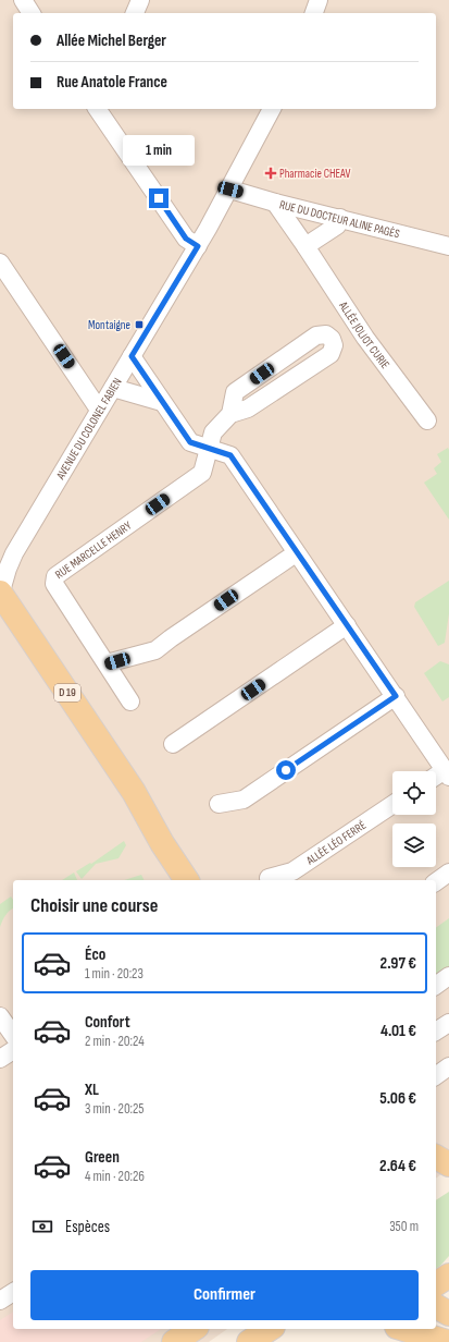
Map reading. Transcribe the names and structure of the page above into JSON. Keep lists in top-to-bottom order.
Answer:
{
  "streets": {
    "main road": ["D 19"],
    "street": [
      "RUE DU DOCTEUR ALINE PAGÈS",
      "ALLÉE JOLIOT CURIE",
      "AVENUE DU COLONEL FABIEN",
      "RUE MARCELLE HENRY",
      "ALLÉE LÉO FERRÉ"
    ]
  },
  "crossings": [
    ["RUE DU DOCTEUR ALINE PAGÈS", "ALLÉE JOLIOT CURIE"],
    ["RUE DU DOCTEUR ALINE PAGÈS", "AVENUE DU COLONEL FABIEN"],
    ["AVENUE DU COLONEL FABIEN", "D 19"]
  ],
  "places": {
    "health": ["Pharmacie CHEAV"],
    "transit": ["Montaigne"]
  },
  "page": {
    "banner": ["Allée Michel Berger", "Rue Anatole France"],
    "bubble": "1 min",
    "heading": "Choisir une course",
    "list": [
      {
        "name": "Éco",
        "note": "1 min · 20:23",
        "value": "2.97 €"
      },
      {
        "name": "Confort",
        "note": "2 min · 20:24",
        "value": "4.01 €"
      },
      {
        "name": "XL",
        "note": "3 min · 20:25",
        "value": "5.06 €"
      },
      {
        "name": "Green",
        "note": "4 min · 20:26",
        "value": "2.64 €"
      }
    ],
    "pay": ["Espèces", "350 m"],
    "buttons": "Confirmer"
  }
}
